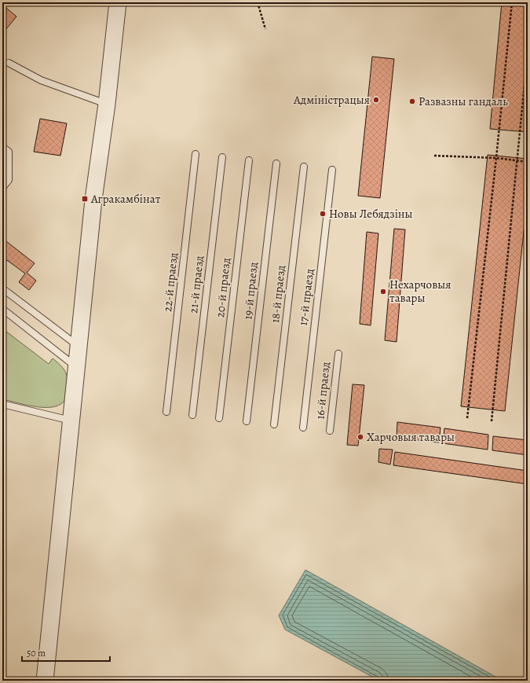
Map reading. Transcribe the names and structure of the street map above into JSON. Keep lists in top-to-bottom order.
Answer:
{
  "streets": {
    "lane": [
      "22-й праезд",
      "21-й праезд",
      "20-й праезд",
      "19-й праезд",
      "18-й праезд",
      "17-й праезд",
      "16-й праезд"
    ]
  },
  "places": {
    "other": [
      "Адміністрацыя",
      "Развазны гандаль",
      "Новы Лебядзіны",
      "Нехарчовыя тавары",
      "Харчовыя тавары"
    ],
    "transit": ["Агракамбінат"]
  },
  "scale_bar": "50 m"
}
